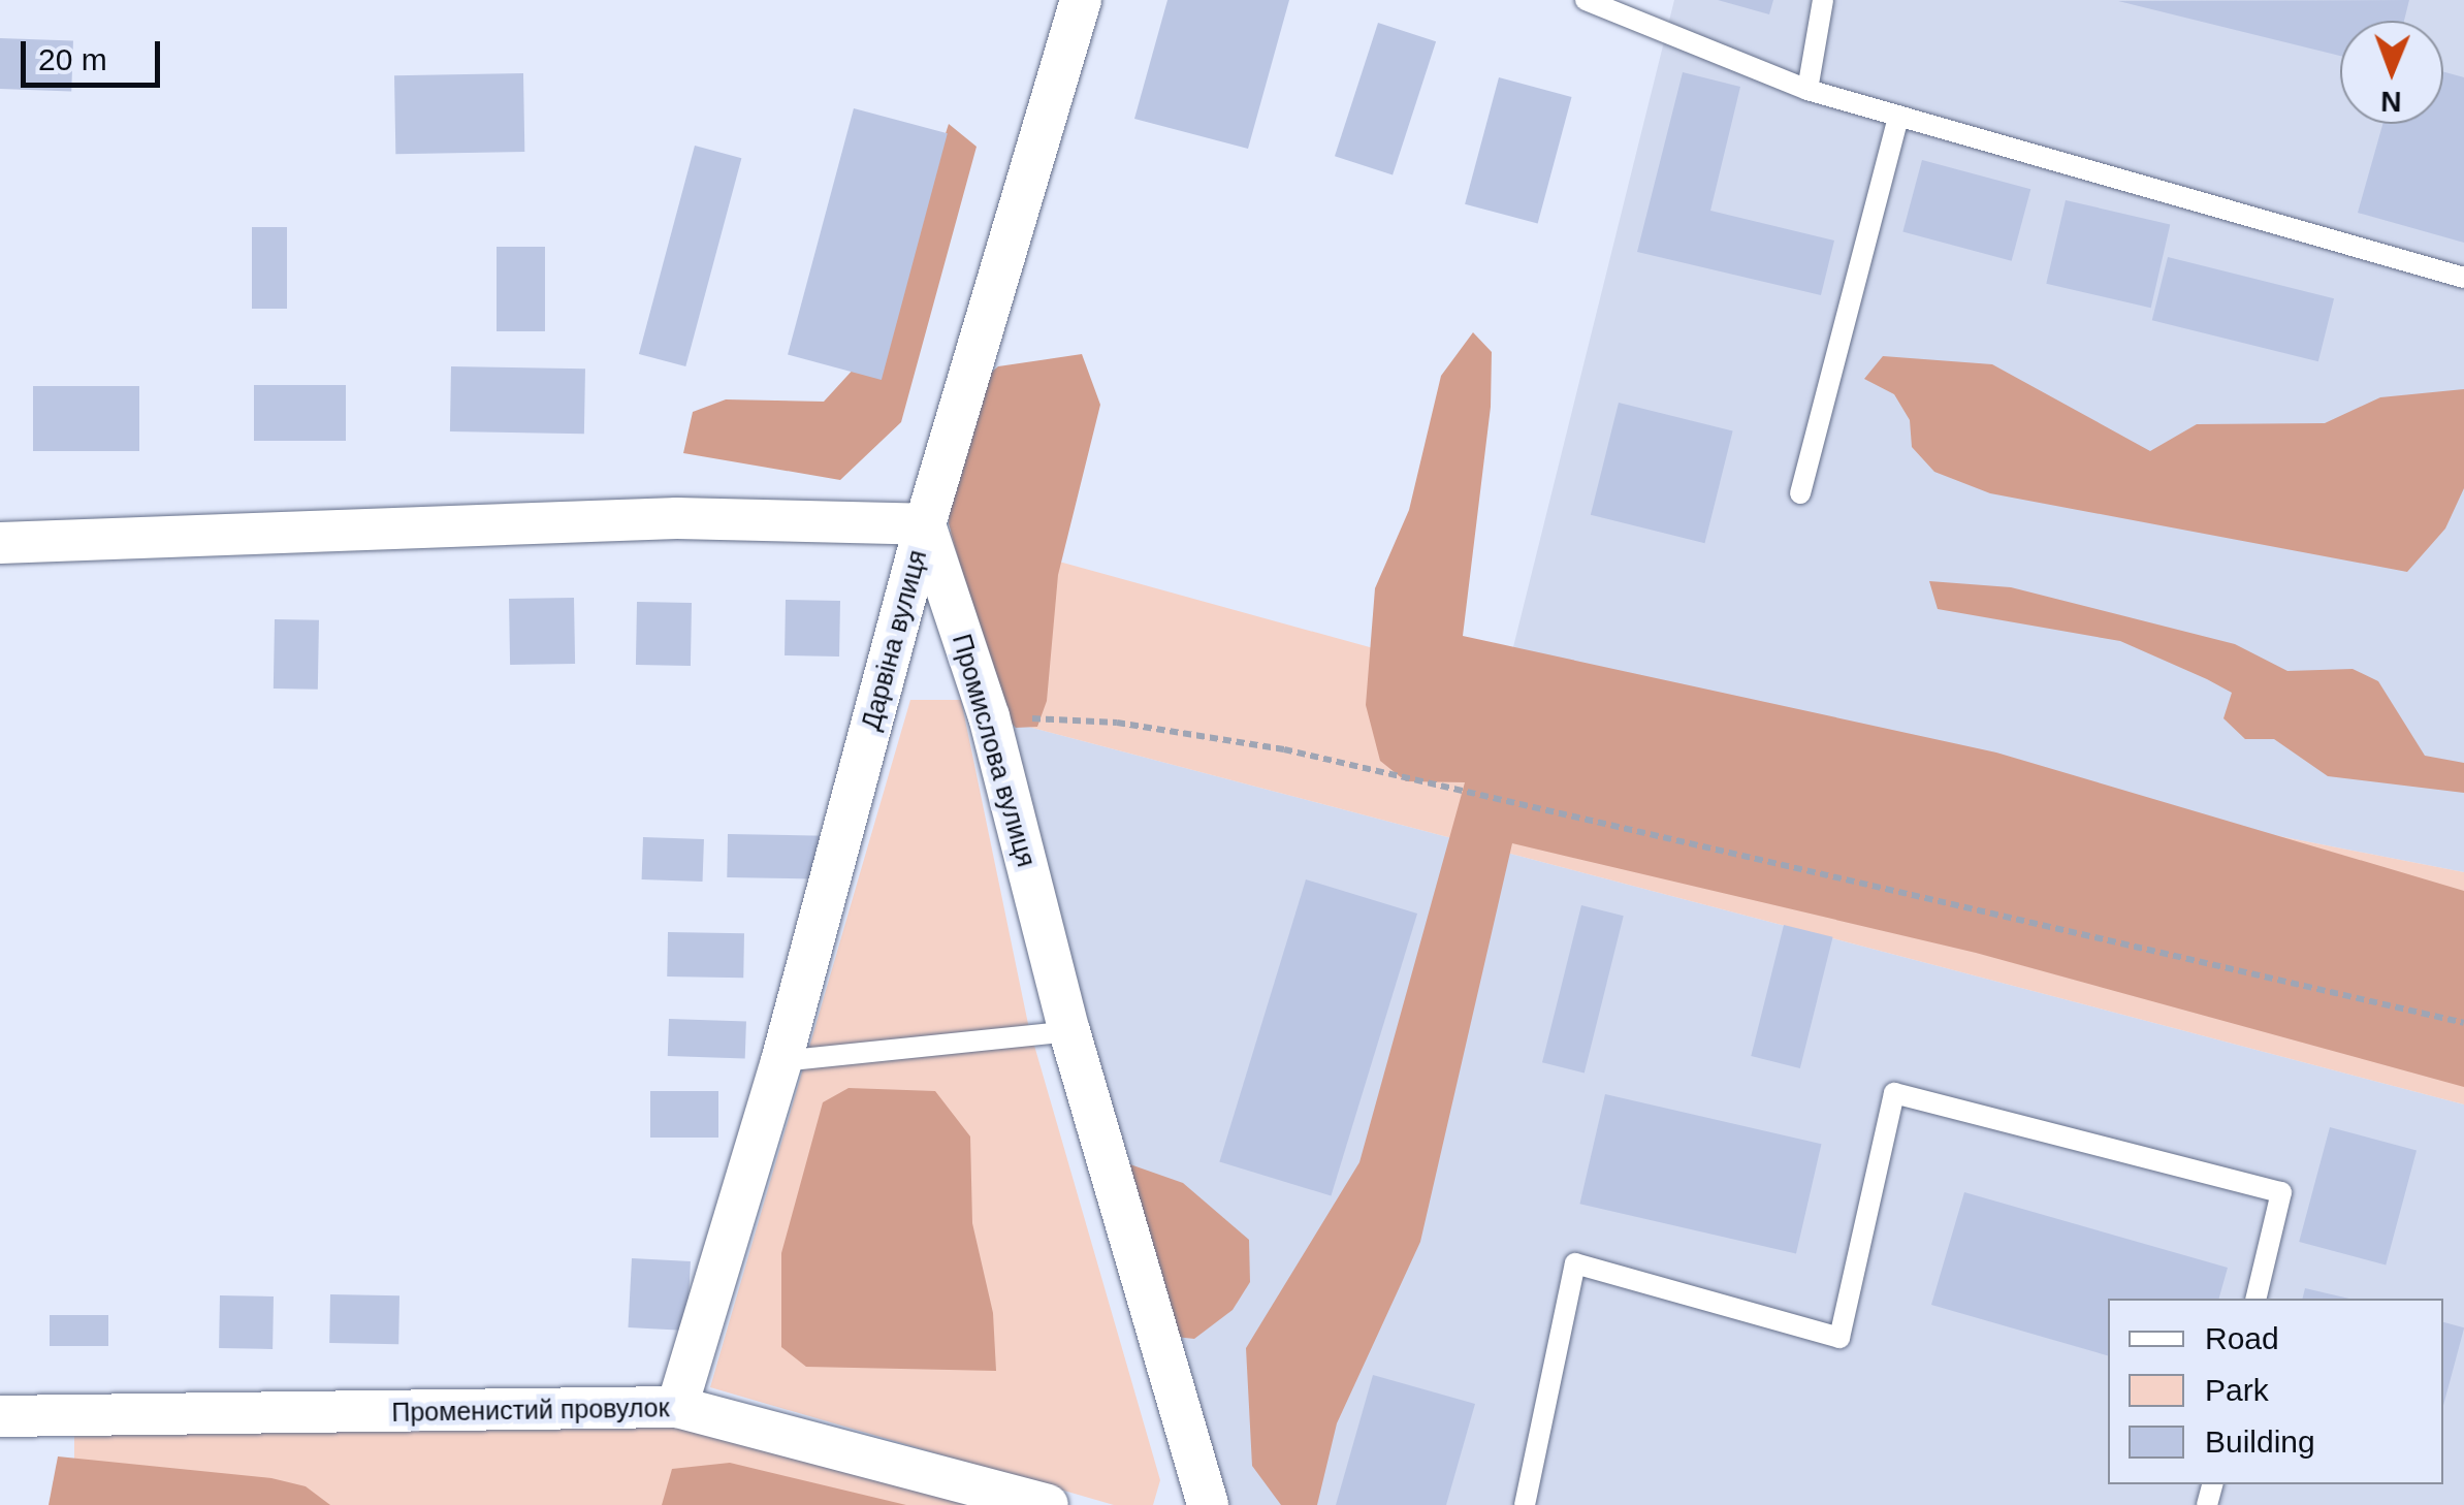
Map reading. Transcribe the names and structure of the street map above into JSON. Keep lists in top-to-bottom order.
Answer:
{
  "streets": {
    "street": ["Дарвіна вулиця", "Промислова вулиця", "Променистий провулок"]
  },
  "crossings": [
    ["Дарвіна вулиця", "Промислова вулиця"],
    ["Дарвіна вулиця", "Променистий провулок"]
  ],
  "legend": ["Road", "Park", "Building"],
  "scale_bar": "20 m",
  "north": "bottom"
}
